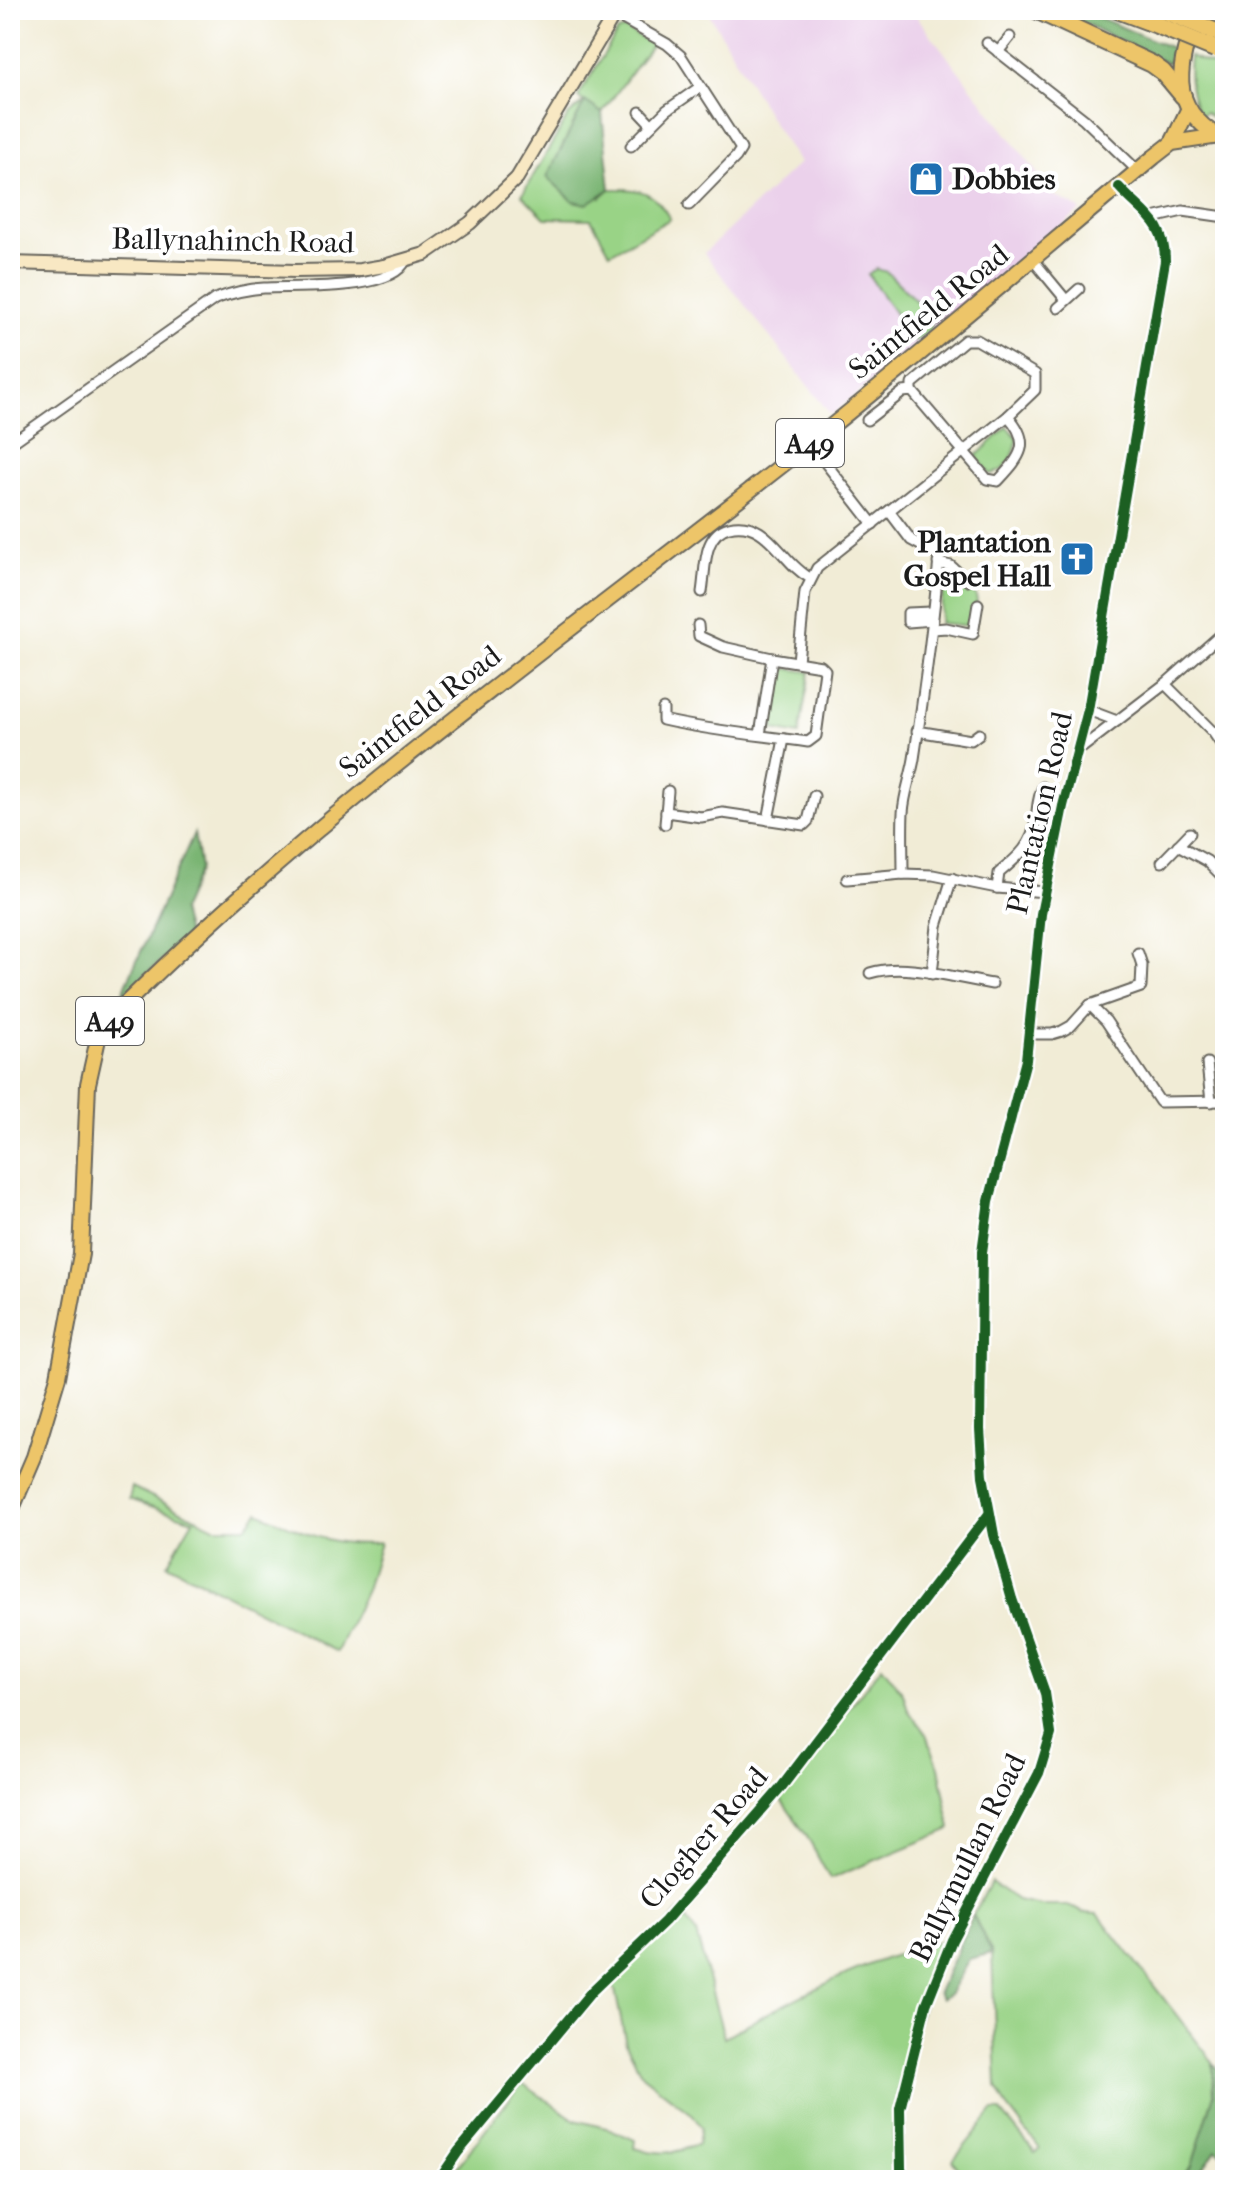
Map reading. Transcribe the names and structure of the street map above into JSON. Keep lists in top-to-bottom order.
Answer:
{
  "streets": {
    "main road": ["Saintfield Road", "A49"],
    "street": [
      "Ballynahinch Road",
      "Plantation Road",
      "Clogher Road",
      "Ballymullan Road"
    ]
  },
  "crossings": [
    ["Saintfield Road", "A49"],
    ["Plantation Road", "Clogher Road"],
    ["Plantation Road", "Ballymullan Road"],
    ["Clogher Road", "Ballymullan Road"]
  ],
  "places": {
    "shop": ["Dobbies"],
    "church": ["Plantation Gospel Hall"]
  }
}
